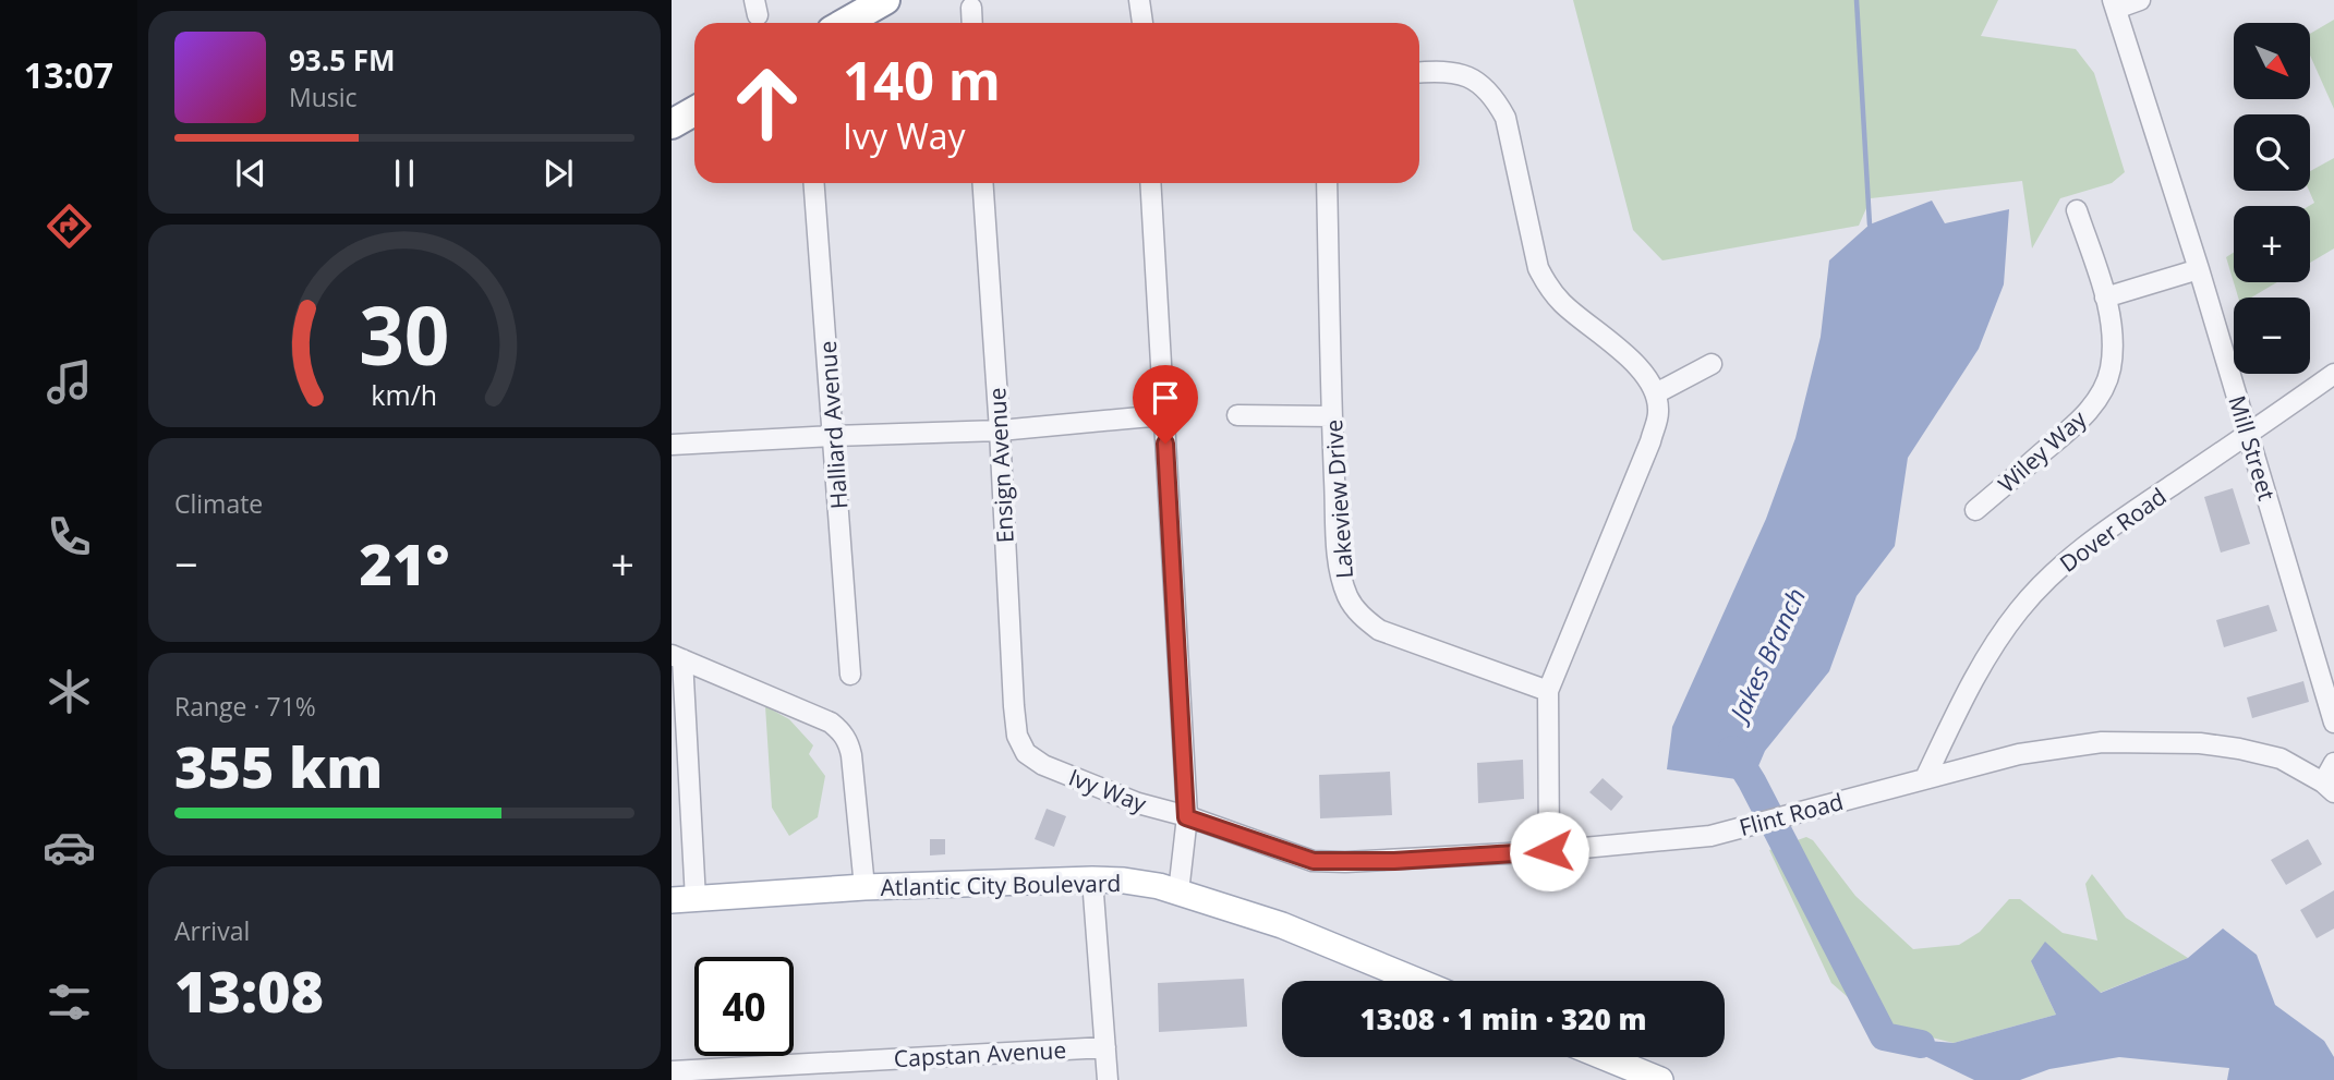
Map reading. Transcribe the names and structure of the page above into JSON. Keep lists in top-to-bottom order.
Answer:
{
  "streets": {
    "main road": ["Atlantic City Boulevard"],
    "street": [
      "Halliard Avenue",
      "Mill Street",
      "Wiley Way",
      "Ensign Avenue",
      "Lakeview Drive",
      "Dover Road",
      "Ivy Way",
      "Flint Road",
      "Capstan Avenue"
    ]
  },
  "crossings": [
    ["Mill Street", "Dover Road"],
    ["Ensign Avenue", "Ivy Way"],
    ["Dover Road", "Flint Road"],
    ["Ivy Way", "Flint Road"]
  ],
  "water": ["Jakes Branch"],
  "north": "bottom right",
  "page": {
    "tabs": "13:07",
    "map_buttons": ["+", "−"],
    "turn": ["140 m", "Ivy Way"],
    "song": ["93.5 FM", "Music"],
    "tile": [
      "Climate",
      ["Range · 71%", "355 km"],
      ["Arrival", "13:08"]
    ],
    "heat": ["−", "21°", "+"],
    "limit": "40",
    "trip": "13:08 · 1 min · 320 m",
    "gauge": ["30", "km/h"]
  }
}
